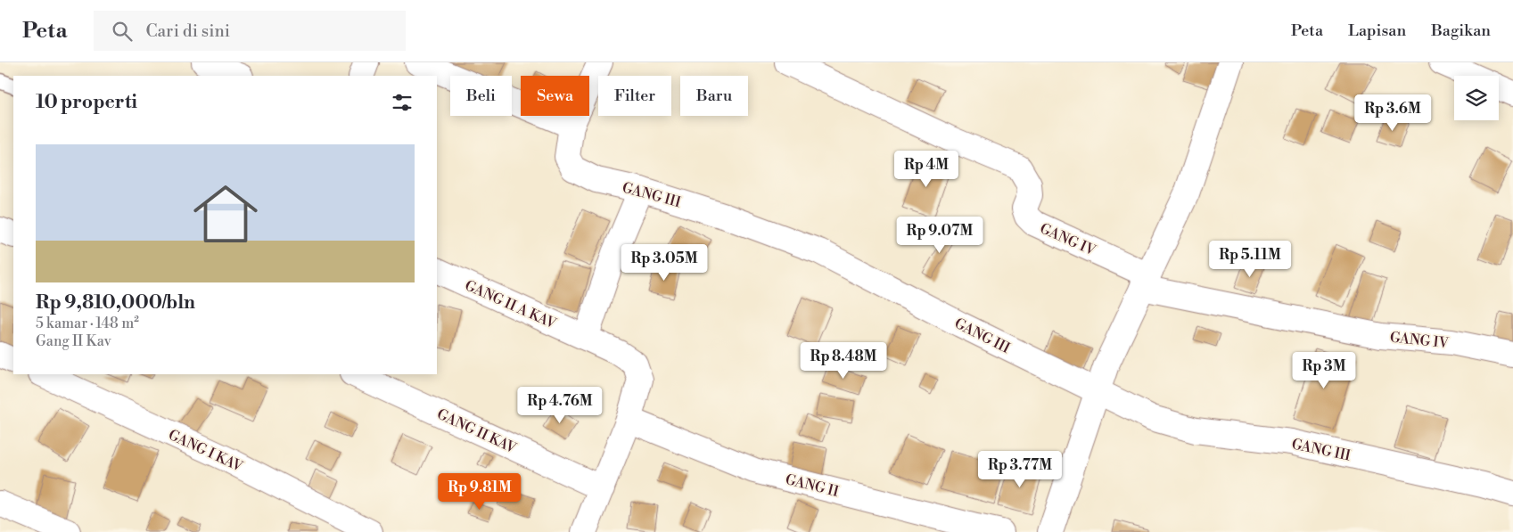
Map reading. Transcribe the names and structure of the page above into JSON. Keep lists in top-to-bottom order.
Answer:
{
  "streets": {
    "street": [
      "GANG III",
      "GANG IV",
      "GANG II A KAV",
      "GANG II KAV",
      "GANG I KAV",
      "GANG II"
    ]
  },
  "crossings": [
    ["GANG II A KAV", "GANG II KAV"],
    ["GANG II A KAV", "GANG II"]
  ],
  "page": {
    "header": "Peta",
    "search": "Cari di sini",
    "nav": ["Peta", "Lapisan", "Bagikan"],
    "chip": [
      "Beli",
      "Sewa",
      "Filter",
      "Baru"
    ],
    "heading": "10 properti",
    "price": [
      "Rp 3.6M",
      "Rp 4M",
      "Rp 9.07M",
      "Rp 5.11M",
      "Rp 3.05M",
      "Rp 8.48M",
      "Rp 3M",
      "Rp 4.76M",
      "Rp 3.77M",
      "Rp 9.81M"
    ],
    "list": [
      {
        "name": "Rp 9,810,000/bln",
        "note": "5 kamar · 148 m² · Gang II Kav"
      }
    ]
  }
}
